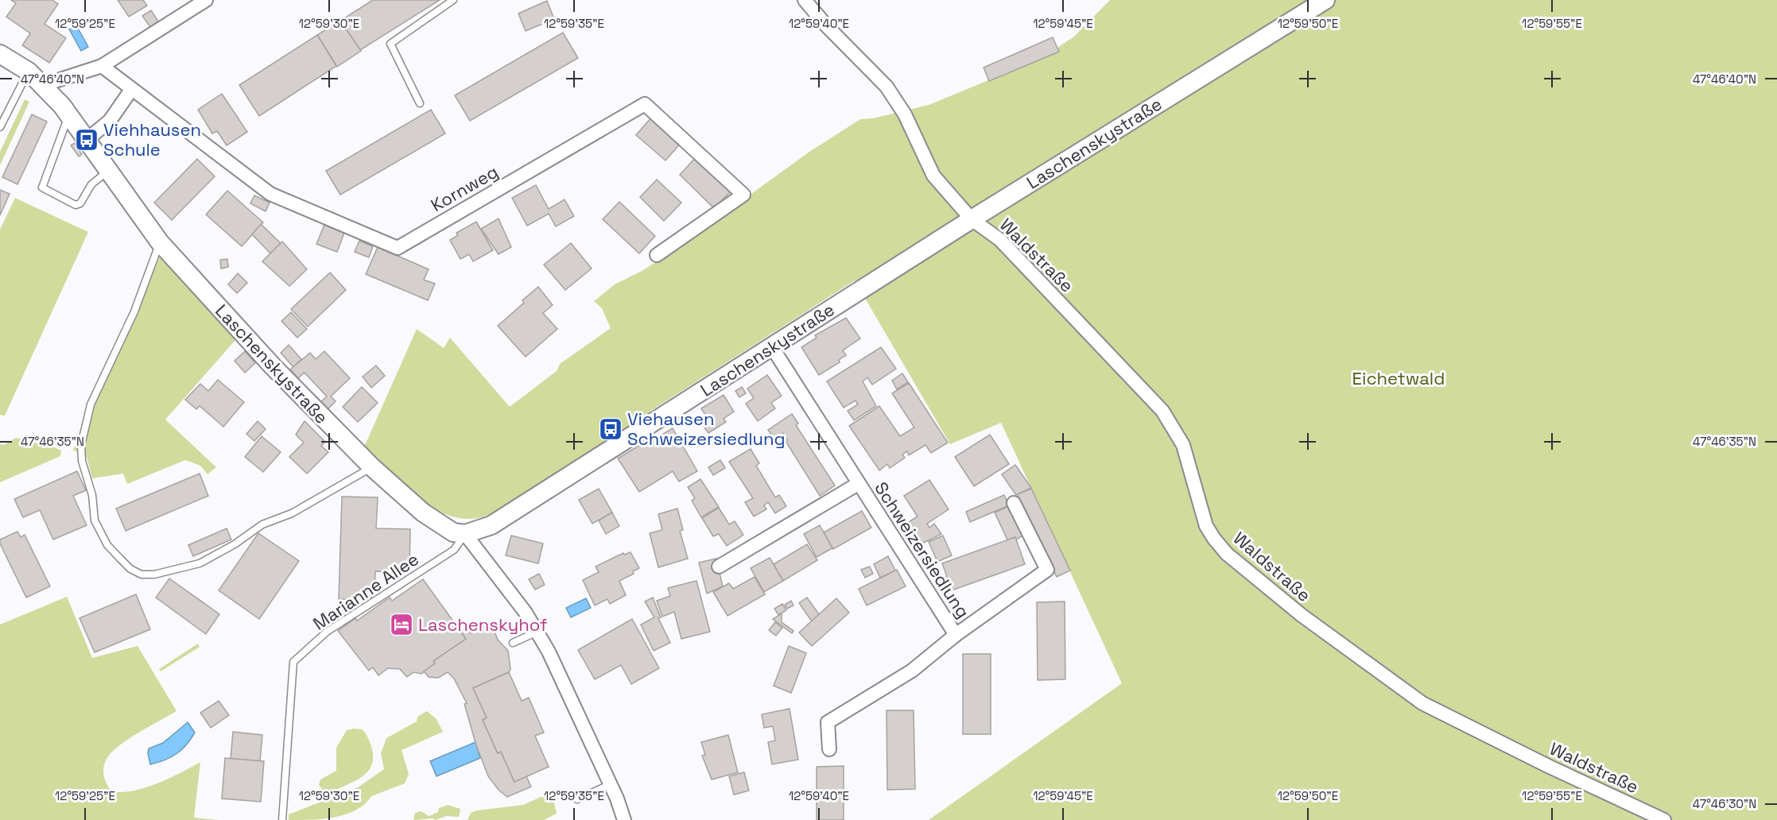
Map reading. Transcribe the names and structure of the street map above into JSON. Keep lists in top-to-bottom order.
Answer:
{
  "streets": {
    "street": [
      "Laschenskystraße",
      "Kornweg",
      "Waldstraße",
      "Schweizersiedlung"
    ],
    "lane": ["Marianne Allee"]
  },
  "crossings": [
    ["Laschenskystraße", "Waldstraße"],
    ["Laschenskystraße", "Schweizersiedlung"],
    ["Laschenskystraße", "Marianne Allee"]
  ],
  "parks": ["Eichetwald"],
  "places": {
    "bus stop": ["Viehhausen Schule", "Viehausen Schweizersiedlung"],
    "hotel": ["Laschenskyhof"]
  },
  "coordinates": [
    "12°59'25\"E",
    "12°59'30\"E",
    "12°59'35\"E",
    "12°59'40\"E",
    "12°59'45\"E",
    "12°59'50\"E",
    "12°59'55\"E",
    "47°46'40\"N",
    "47°46'35\"N",
    "47°46'30\"N"
  ]
}
